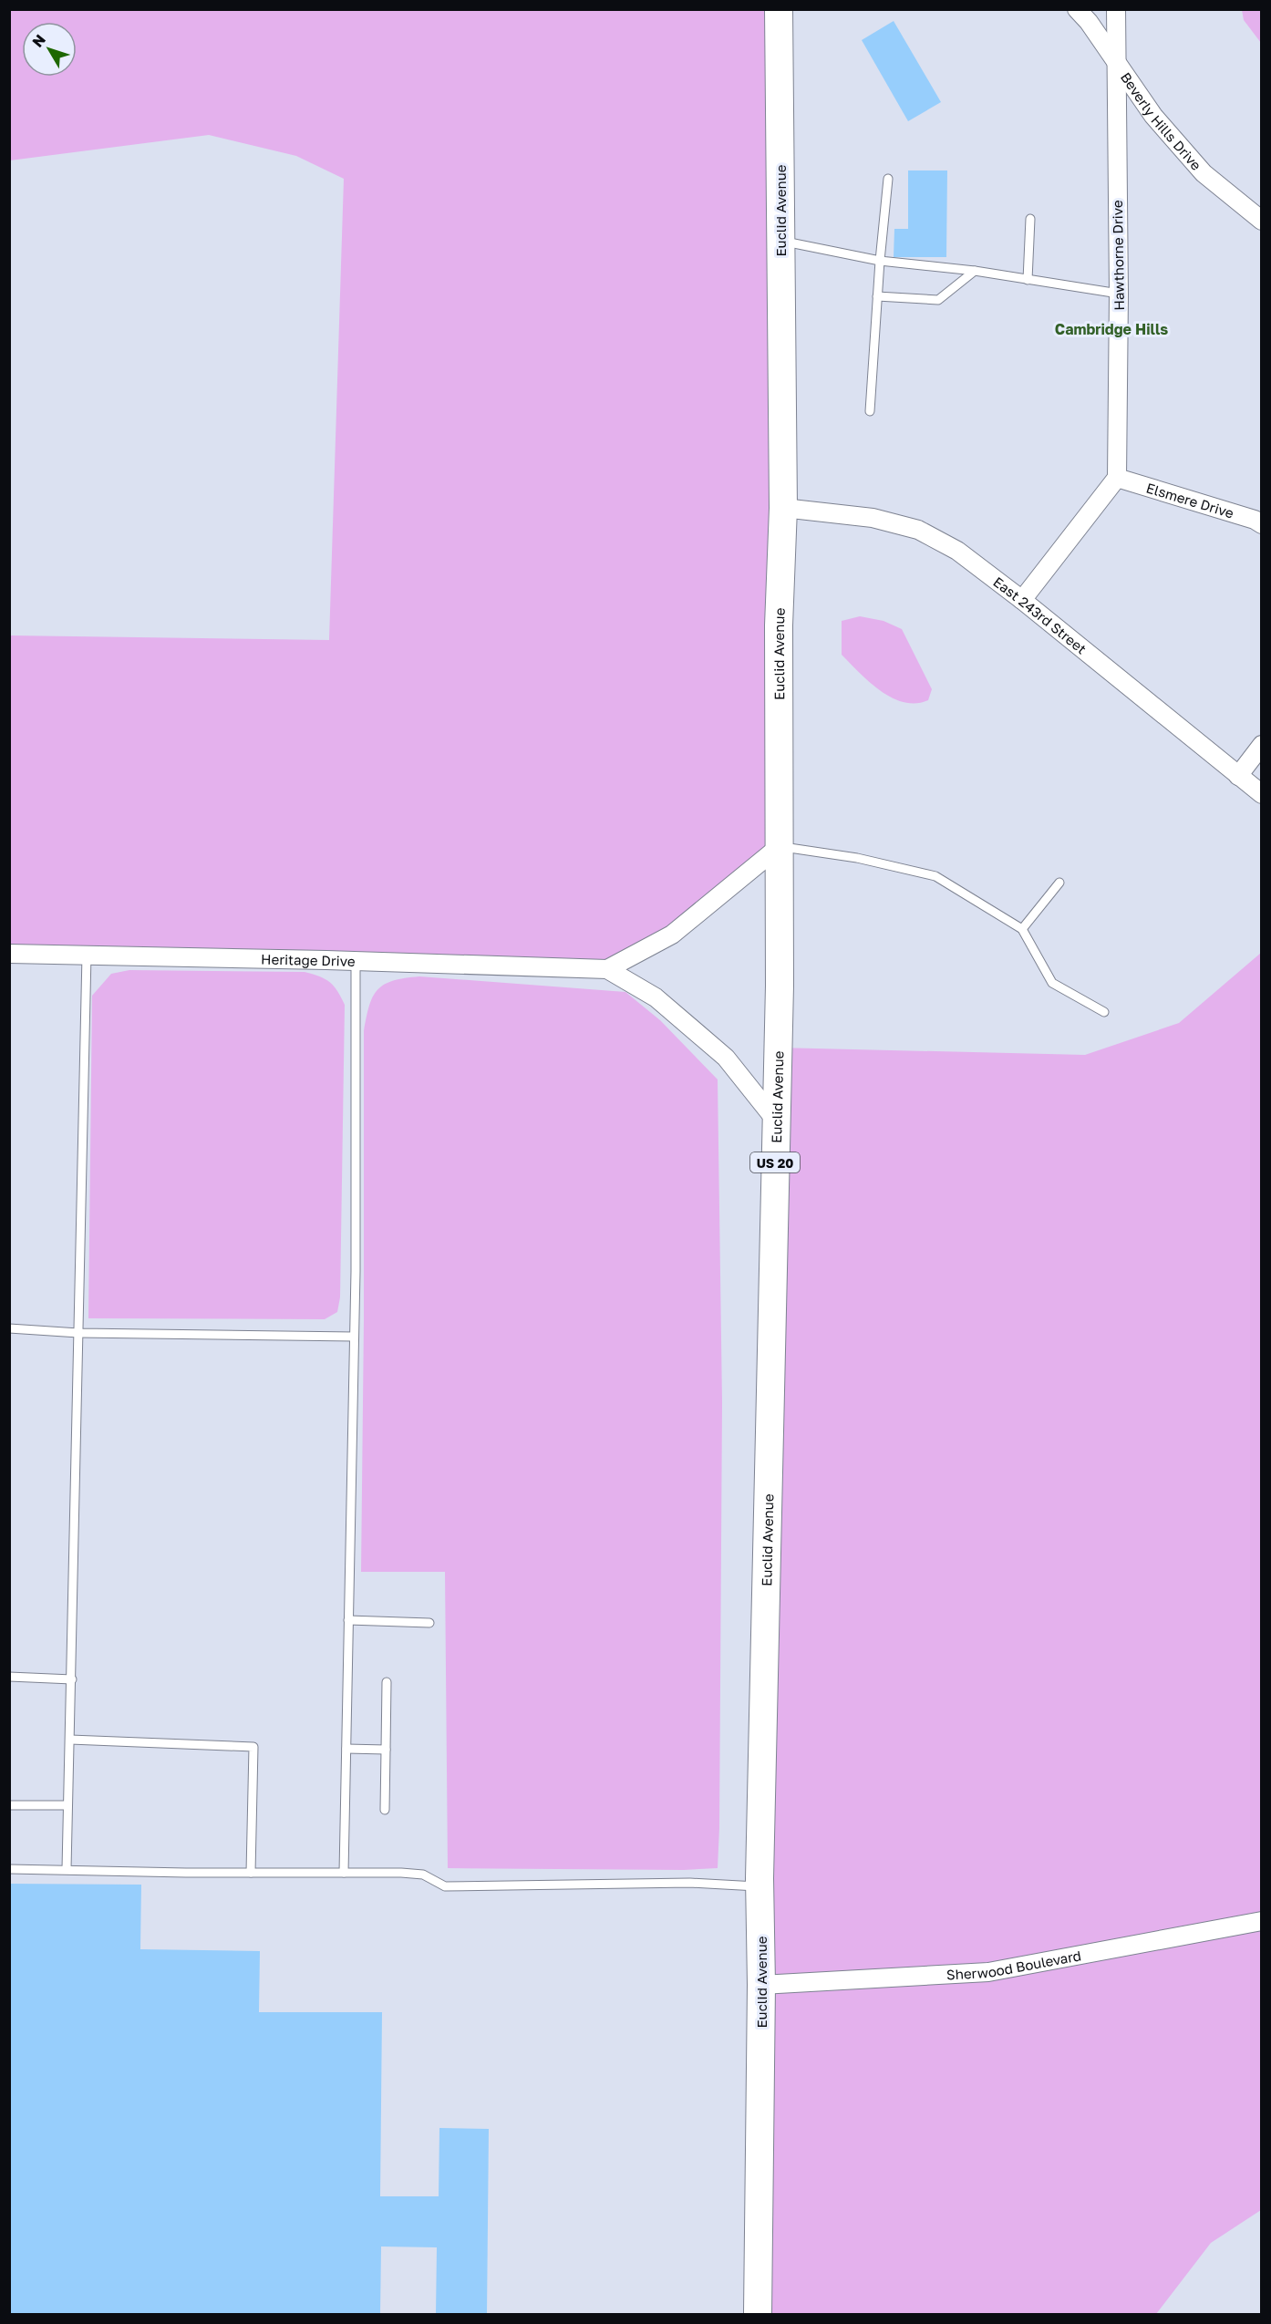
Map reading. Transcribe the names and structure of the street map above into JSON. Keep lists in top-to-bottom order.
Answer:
{
  "streets": {
    "main road": ["Euclid Avenue", "US 20"],
    "street": [
      "Beverly Hills Drive",
      "Hawthorne Drive",
      "Elsmere Drive",
      "East 243rd Street",
      "Heritage Drive",
      "Sherwood Boulevard"
    ]
  },
  "crossings": [
    ["Beverly Hills Drive", "Hawthorne Drive"],
    ["Euclid Avenue", "East 243rd Street"],
    ["Euclid Avenue", "Heritage Drive"],
    ["Euclid Avenue", "Sherwood Boulevard"],
    ["Hawthorne Drive", "Elsmere Drive"]
  ],
  "districts": ["Cambridge Hills"],
  "north": "top left"
}
